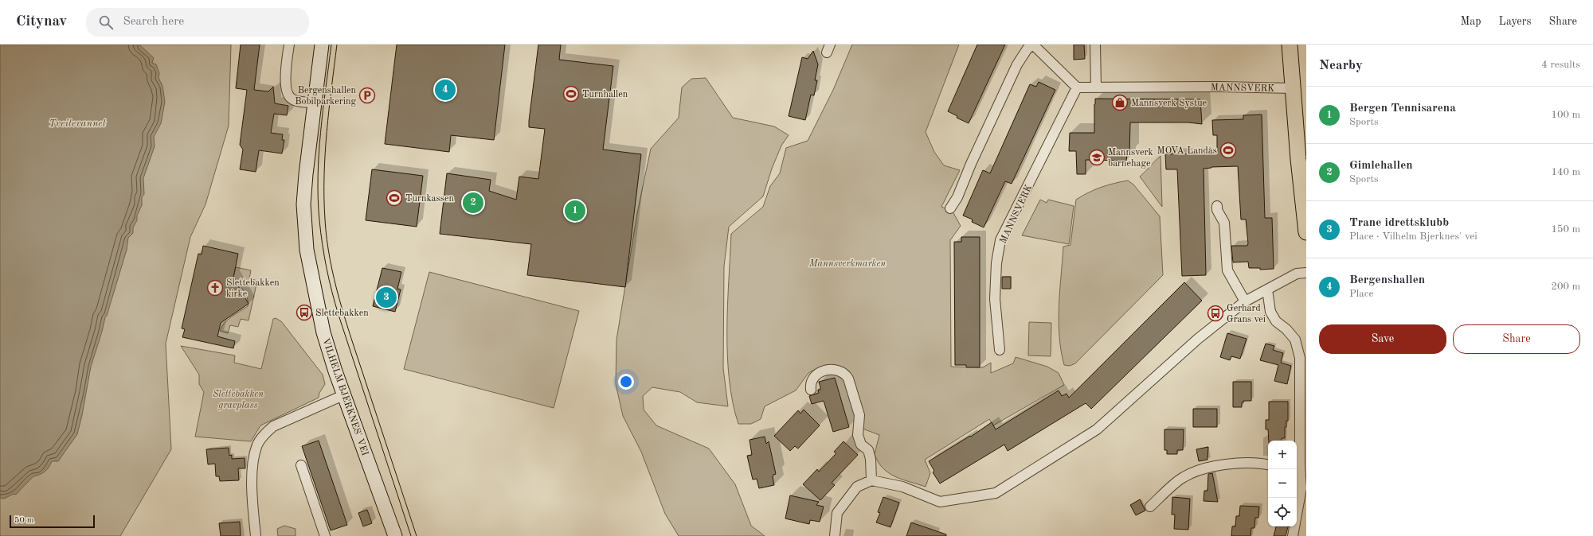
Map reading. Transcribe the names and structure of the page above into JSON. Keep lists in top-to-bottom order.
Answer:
{
  "streets": {
    "main road": ["VILHELM BJERKNES' VEI"],
    "street": ["MANNSVERK"]
  },
  "water": ["Tveitevannet"],
  "parks": ["Mannsverkmarken", "Slettebakken gravplass"],
  "places": {
    "sports": ["Turnhallen", "MOVA Landås", "Turnkassen"],
    "parking": ["Bergenshallen Bobilparkering"],
    "shop": ["Mannsverk Systue"],
    "school or university": ["Mannsverk barnehage"],
    "church": ["Slettebakken kirke"],
    "bus stop": ["Slettebakken", "Gerhard Grans vei"]
  },
  "scale_bar": "50 m",
  "page": {
    "header": "Citynav",
    "search": "Search here",
    "nav": ["Map", "Layers", "Share"],
    "heading": ["Nearby", "4 results"],
    "pins": [
      "4",
      "2",
      "1",
      "3"
    ],
    "list": [
      {
        "mark": "1",
        "name": "Bergen Tennisarena",
        "note": "Sports",
        "value": "100 m"
      },
      {
        "mark": "2",
        "name": "Gimlehallen",
        "note": "Sports",
        "value": "140 m"
      },
      {
        "mark": "3",
        "name": "Trane idrettsklubb",
        "note": "Place · Vilhelm Bjerknes' vei",
        "value": "150 m"
      },
      {
        "mark": "4",
        "name": "Bergenshallen",
        "note": "Place",
        "value": "200 m"
      }
    ],
    "buttons": ["Save", "Share"],
    "map_buttons": ["+", "−"],
    "scale": "50 m"
  }
}
